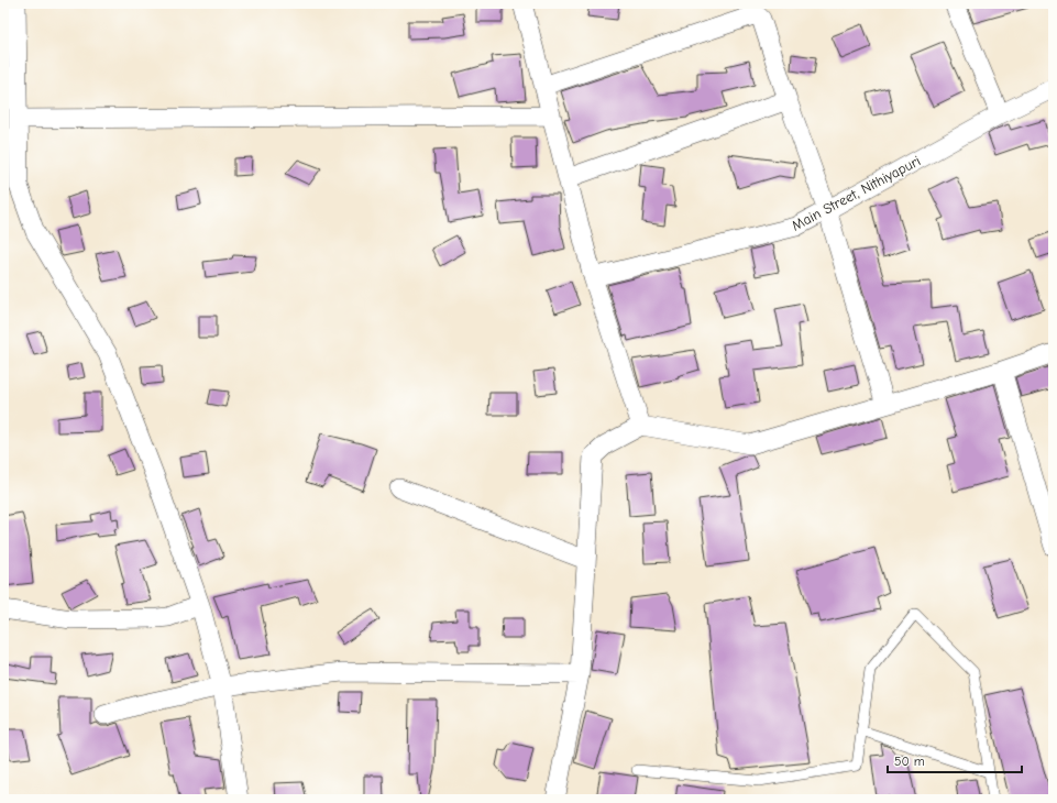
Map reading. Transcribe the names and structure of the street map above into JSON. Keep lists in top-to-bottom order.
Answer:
{
  "streets": {
    "street": ["Main Street, Nithiyapuri"]
  },
  "scale_bar": "50 m"
}
